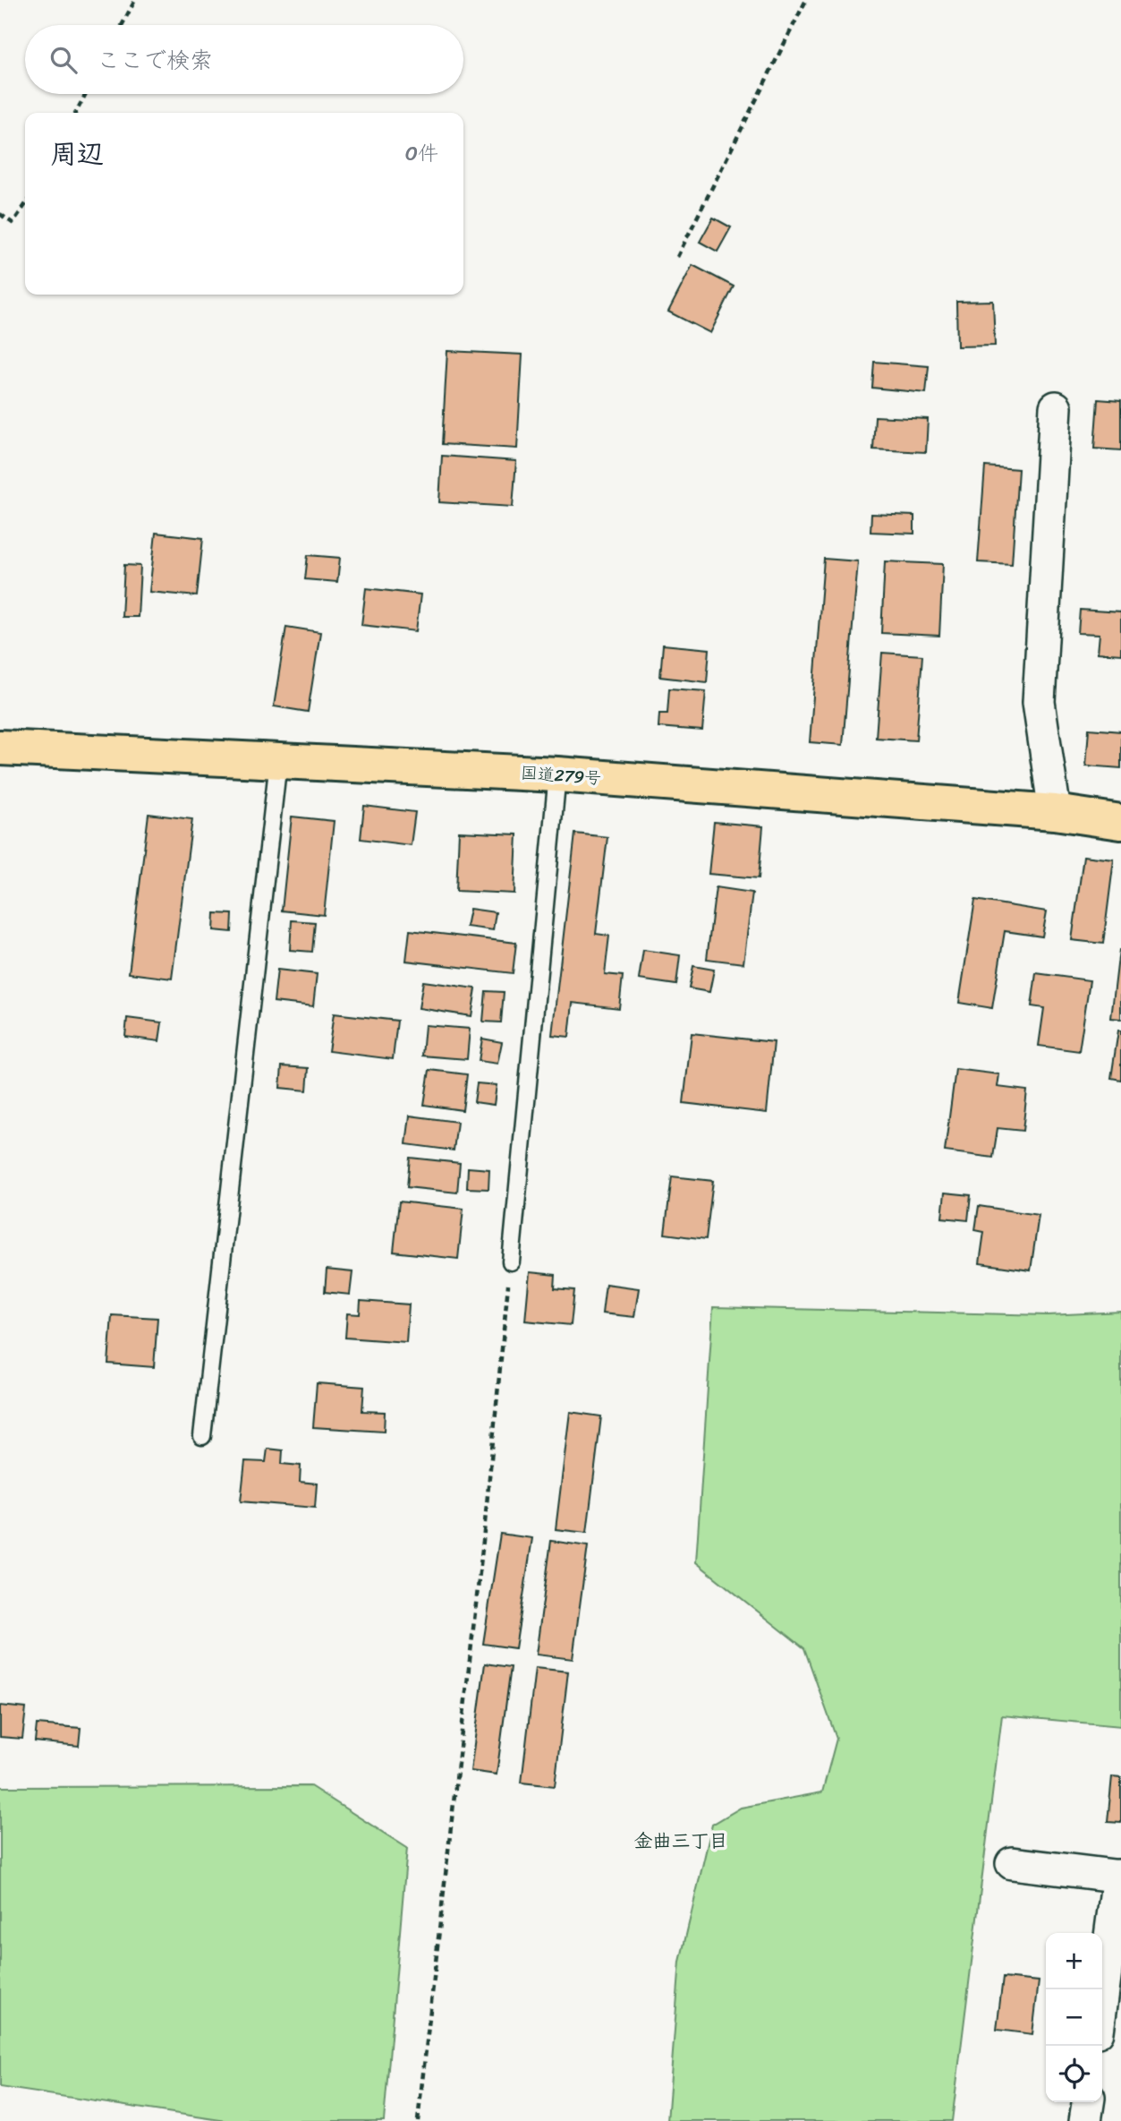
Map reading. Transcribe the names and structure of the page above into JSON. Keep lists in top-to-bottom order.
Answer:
{
  "streets": {
    "highway": ["国道279号"]
  },
  "districts": ["金曲三丁目"],
  "page": {
    "search": "ここで検索",
    "heading": ["周辺", "0件"],
    "map_buttons": ["+", "−"]
  }
}
